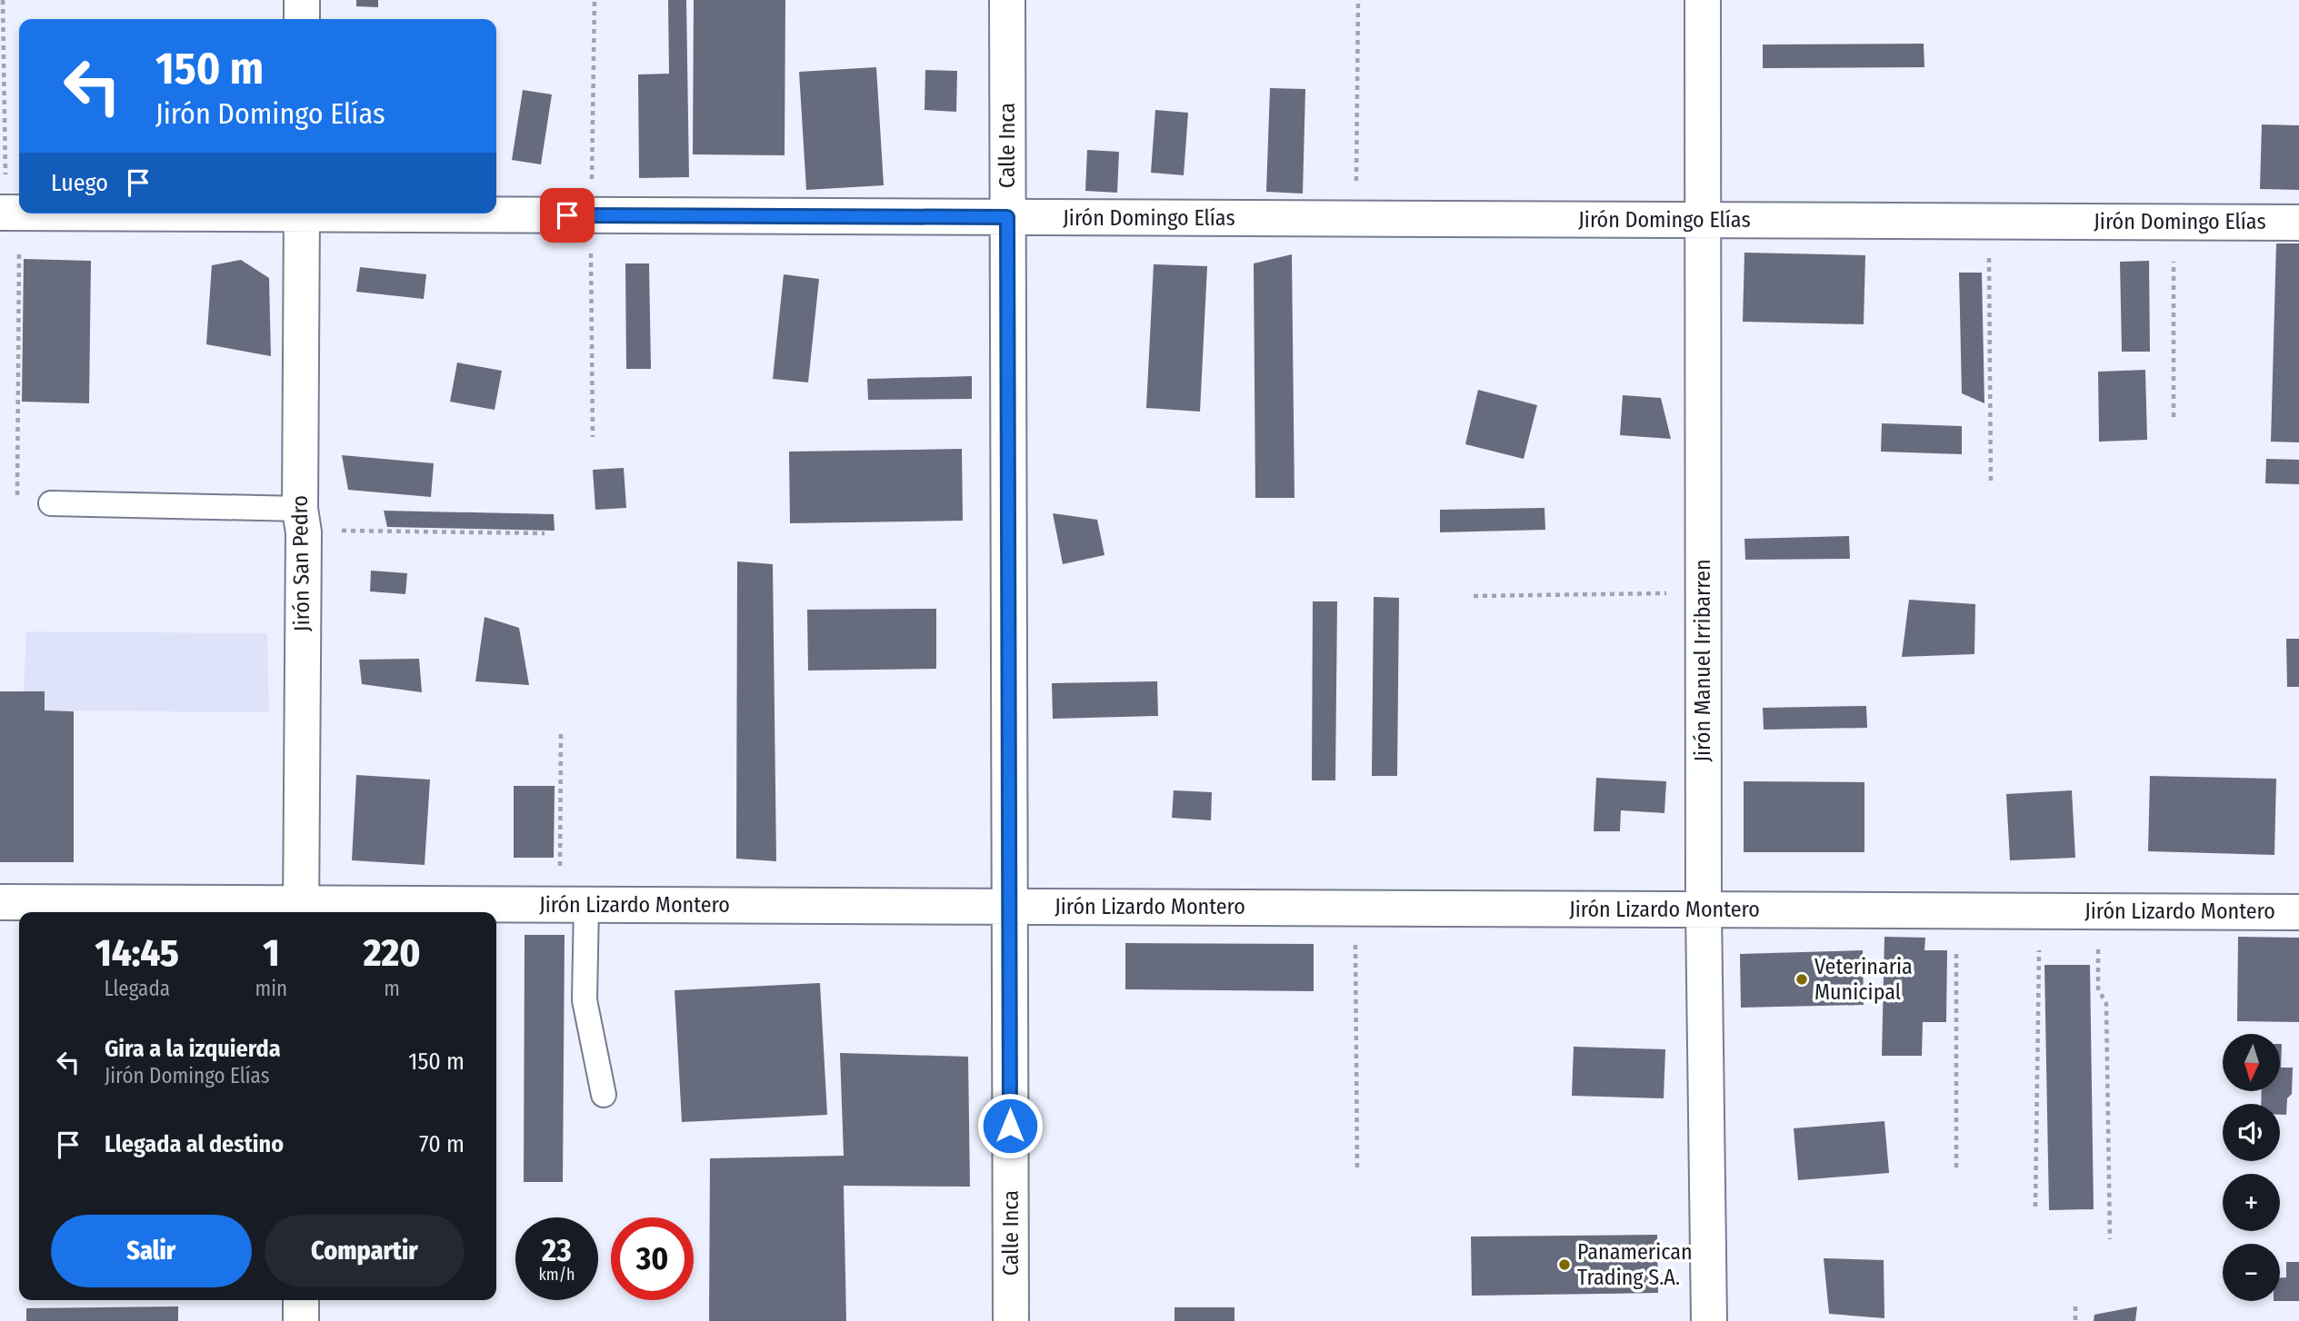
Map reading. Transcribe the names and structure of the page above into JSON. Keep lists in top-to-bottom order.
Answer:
{
  "streets": {
    "street": [
      "Calle Inca",
      "Jirón Domingo Elías",
      "Jirón San Pedro",
      "Jirón Manuel Irribarren",
      "Jirón Lizardo Montero"
    ]
  },
  "crossings": [
    ["Calle Inca", "Jirón Domingo Elías"],
    ["Calle Inca", "Jirón Lizardo Montero"],
    ["Jirón Domingo Elías", "Jirón Manuel Irribarren"],
    ["Jirón San Pedro", "Jirón Lizardo Montero"],
    ["Jirón Manuel Irribarren", "Jirón Lizardo Montero"]
  ],
  "places": ["Veterinaria Municipal", "Panamerican Trading S.A."],
  "north": "bottom",
  "page": {
    "turn": ["150 m", "Jirón Domingo Elías"],
    "then": "Luego",
    "eta": [
      "14:45",
      "Llegada",
      "1",
      "min",
      "220",
      "m"
    ],
    "list": [
      {
        "name": "Gira a la izquierda",
        "note": "Jirón Domingo Elías",
        "value": "150 m"
      },
      {
        "name": "Llegada al destino",
        "value": "70 m"
      }
    ],
    "map_buttons": ["+", "−"],
    "buttons": ["Salir", "Compartir"],
    "speed": "23 km/h",
    "limit": "30"
  }
}
